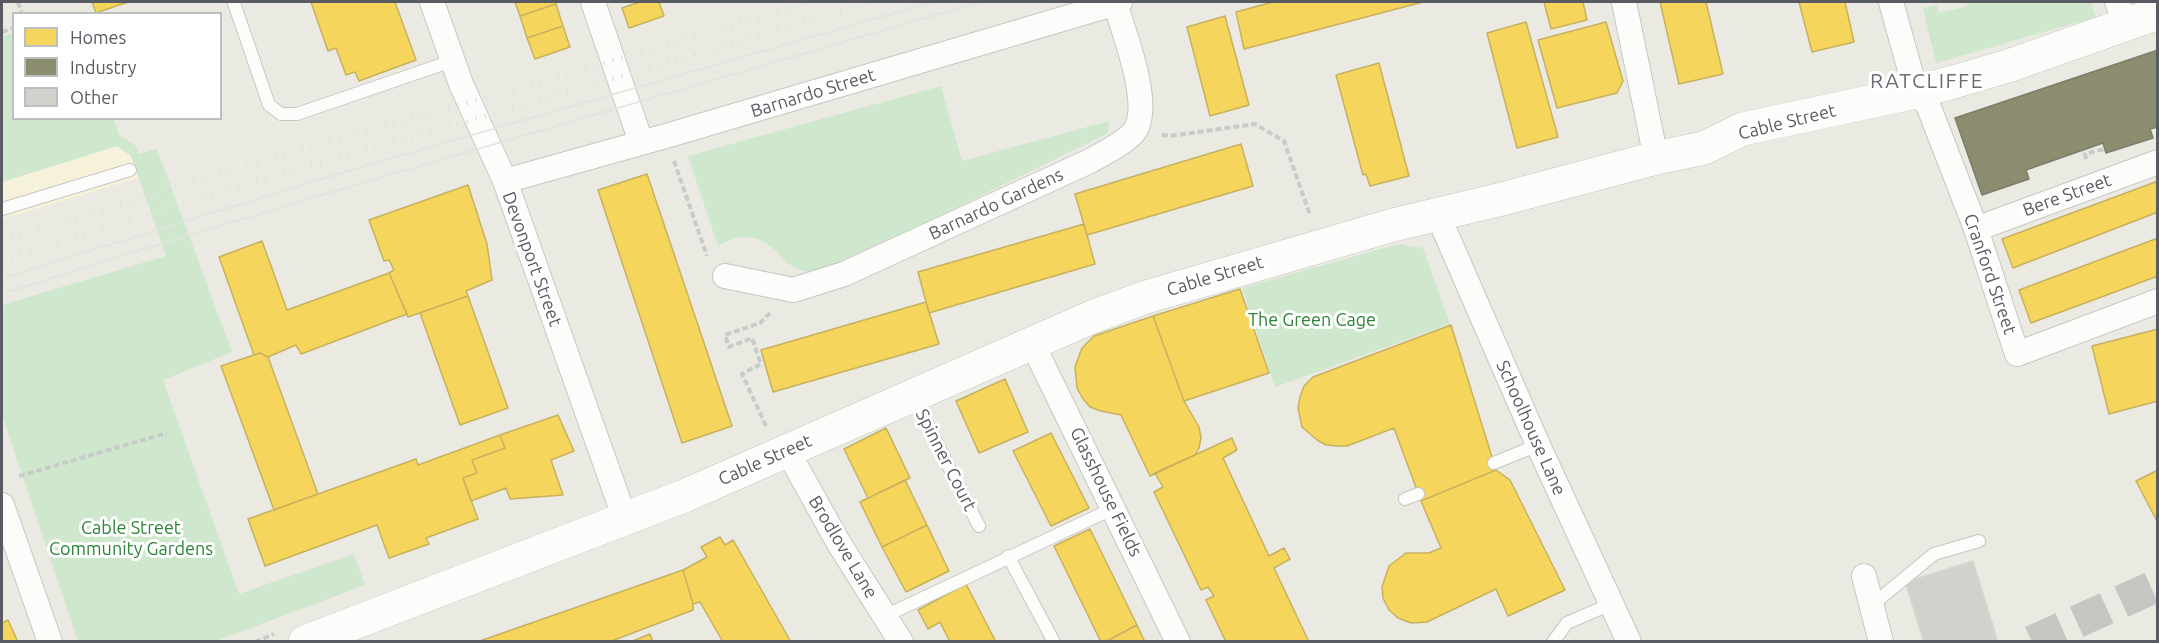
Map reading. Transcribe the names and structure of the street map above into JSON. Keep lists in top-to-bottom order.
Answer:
{
  "streets": {
    "main road": ["Cable Street"],
    "street": [
      "Barnardo Street",
      "Bere Street",
      "Barnardo Gardens",
      "Devonport Street",
      "Cranford Street",
      "Schoolhouse Lane",
      "Glasshouse Fields",
      "Brodlove Lane"
    ],
    "lane": ["Spinner Court"]
  },
  "crossings": [
    ["Barnardo Street", "Devonport Street"],
    ["Cable Street", "Devonport Street"],
    ["Cable Street", "Cranford Street"],
    ["Cable Street", "Schoolhouse Lane"],
    ["Cable Street", "Spinner Court"],
    ["Cable Street", "Glasshouse Fields"],
    ["Cable Street", "Brodlove Lane"],
    ["Bere Street", "Cranford Street"]
  ],
  "districts": ["RATCLIFFE"],
  "parks": ["The Green Cage", "Cable Street Community Gardens"],
  "legend": ["Homes", "Industry", "Other"]
}
